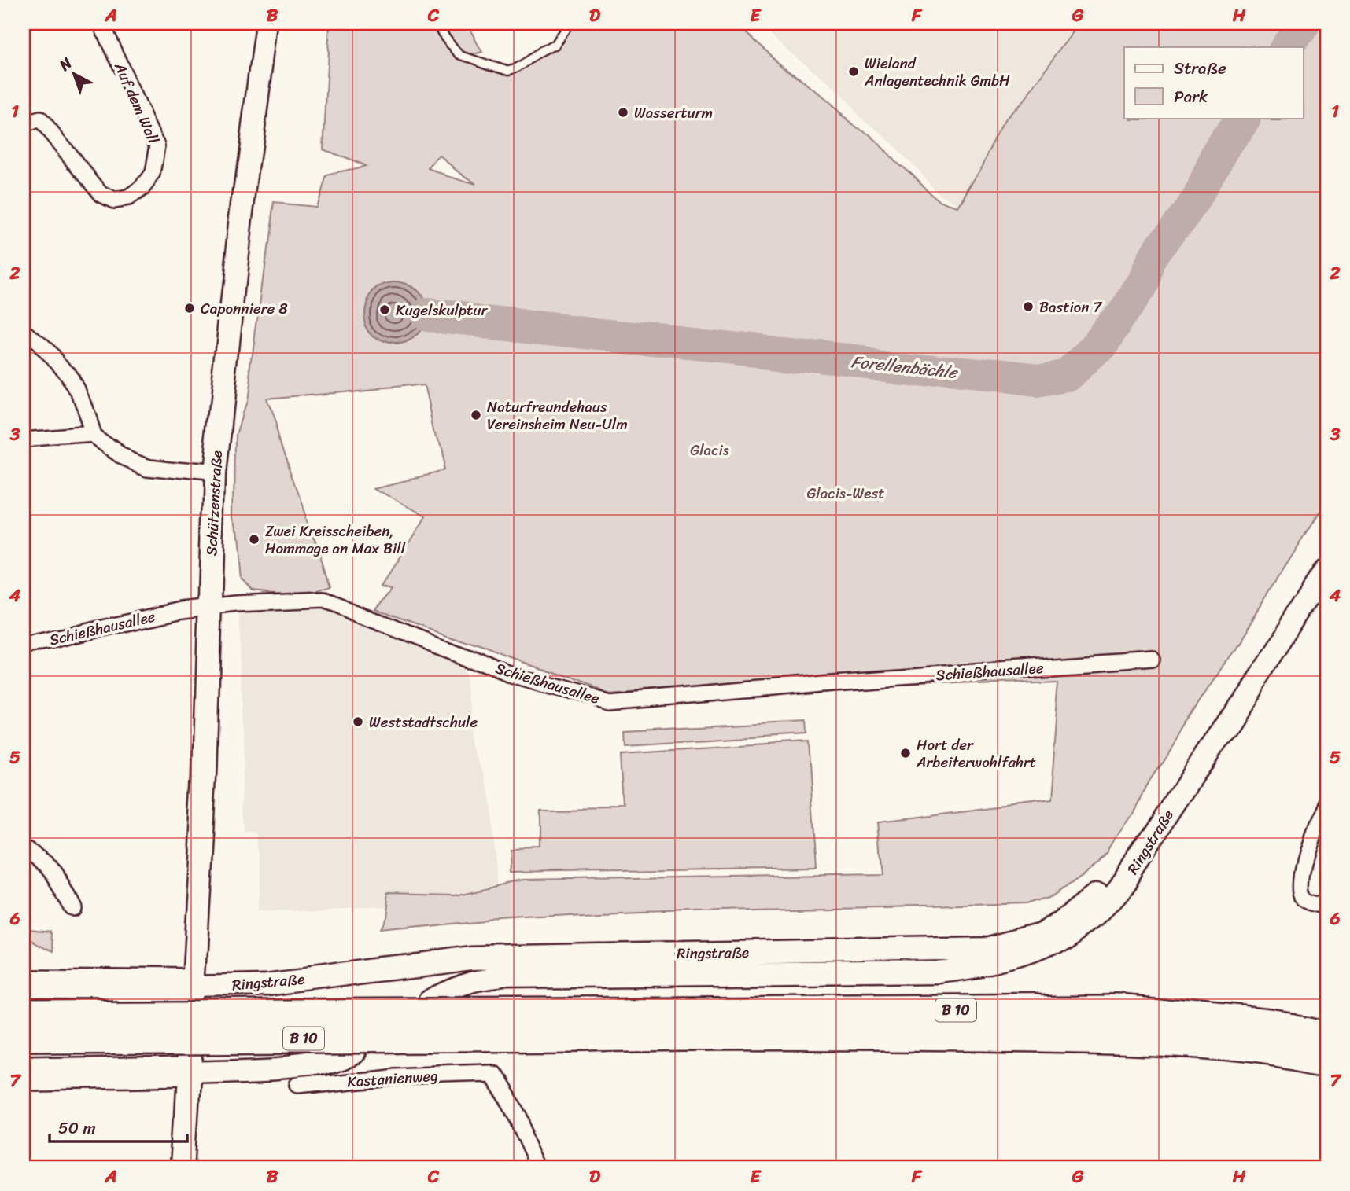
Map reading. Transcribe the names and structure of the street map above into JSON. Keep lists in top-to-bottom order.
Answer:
{
  "streets": {
    "highway": ["B 10"],
    "main road": ["Schützenstraße", "Ringstraße"],
    "street": ["Auf dem Wall", "Schießhausallee", "Kastanienweg"]
  },
  "crossings": [
    ["Schützenstraße", "Schießhausallee"],
    ["Schützenstraße", "Ringstraße"]
  ],
  "water": ["Forellenbächle"],
  "parks": ["Glacis", "Glacis-West"],
  "places": [
    "Wieland Anlagentechnik GmbH",
    "Wasserturm",
    "Bastion 7",
    "Caponniere 8",
    "Kugelskulptur",
    "Naturfreundehaus Vereinsheim Neu-Ulm",
    "Zwei Kreisscheiben, Hommage an Max Bill",
    "Weststadtschule",
    "Hort der Arbeiterwohlfahrt"
  ],
  "legend": ["Straße", "Park"],
  "scale_bar": "50 m",
  "north": "top left",
  "grid": {
    "columns": [
      "A",
      "B",
      "C",
      "D",
      "E",
      "F",
      "G",
      "H"
    ],
    "rows": [
      "1",
      "2",
      "3",
      "4",
      "5",
      "6",
      "7"
    ]
  }
}
